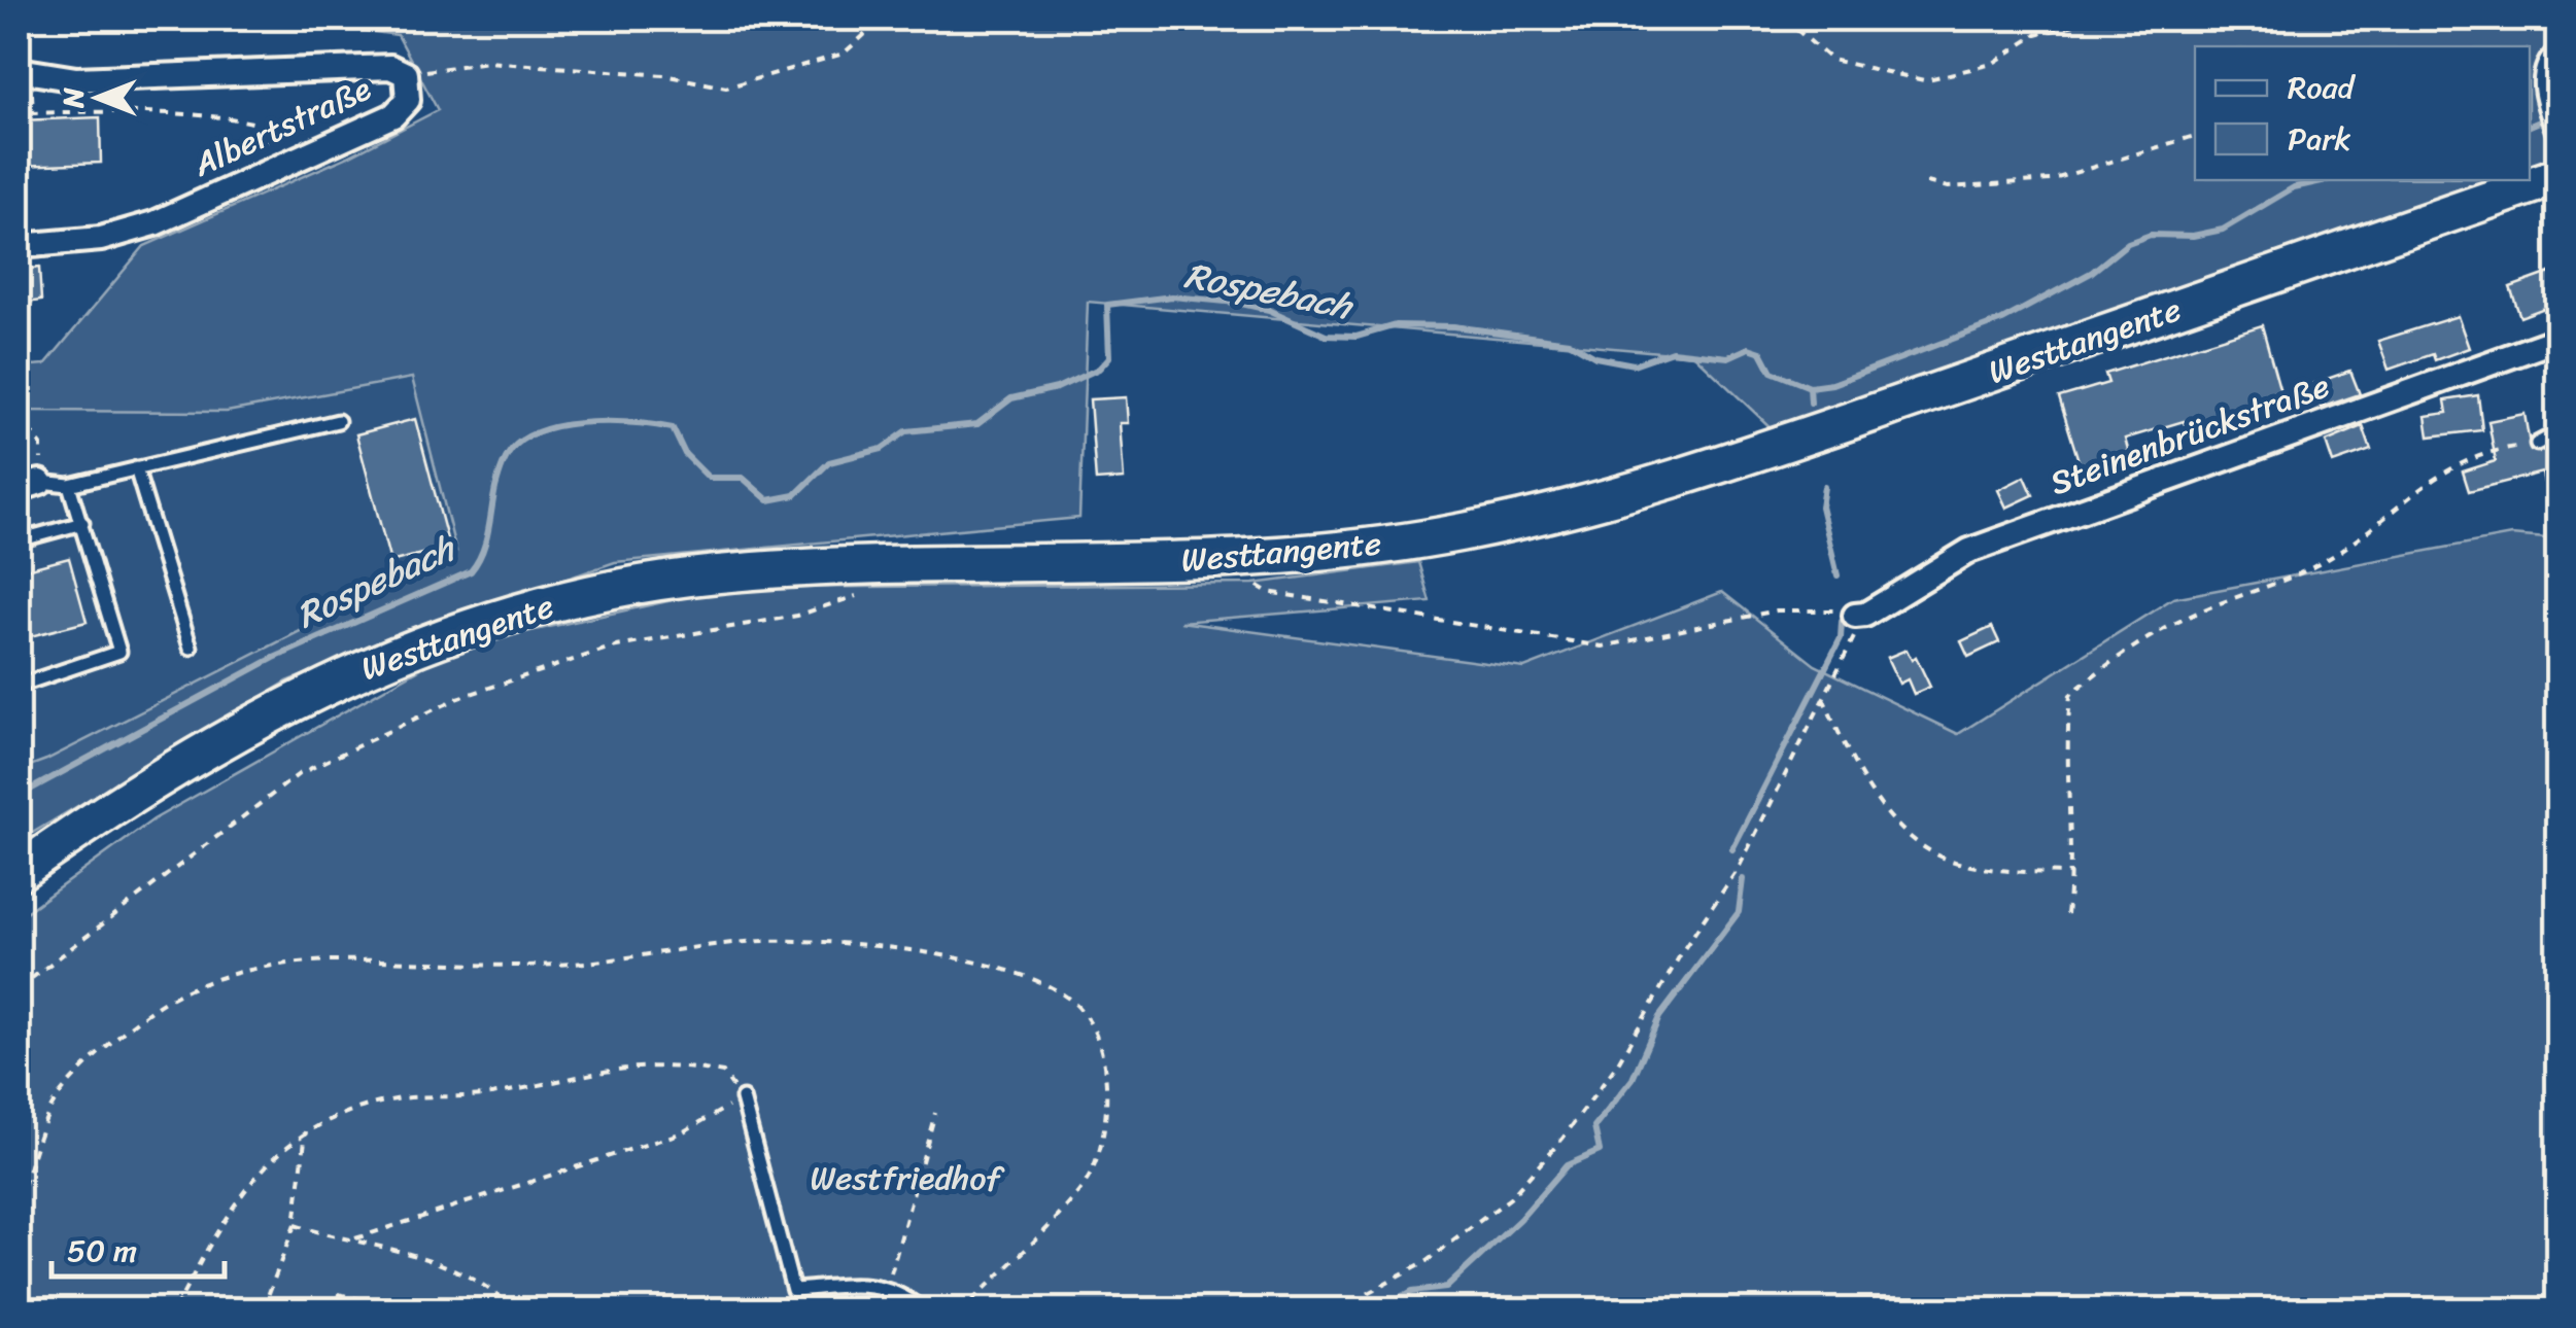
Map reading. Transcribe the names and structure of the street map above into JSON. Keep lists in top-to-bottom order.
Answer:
{
  "streets": {
    "main road": ["Westtangente"],
    "street": ["Albertstraße", "Steinenbrückstraße"]
  },
  "water": ["Rospebach"],
  "parks": ["Westfriedhof"],
  "legend": ["Road", "Park"],
  "scale_bar": "50 m",
  "north": "left"
}
